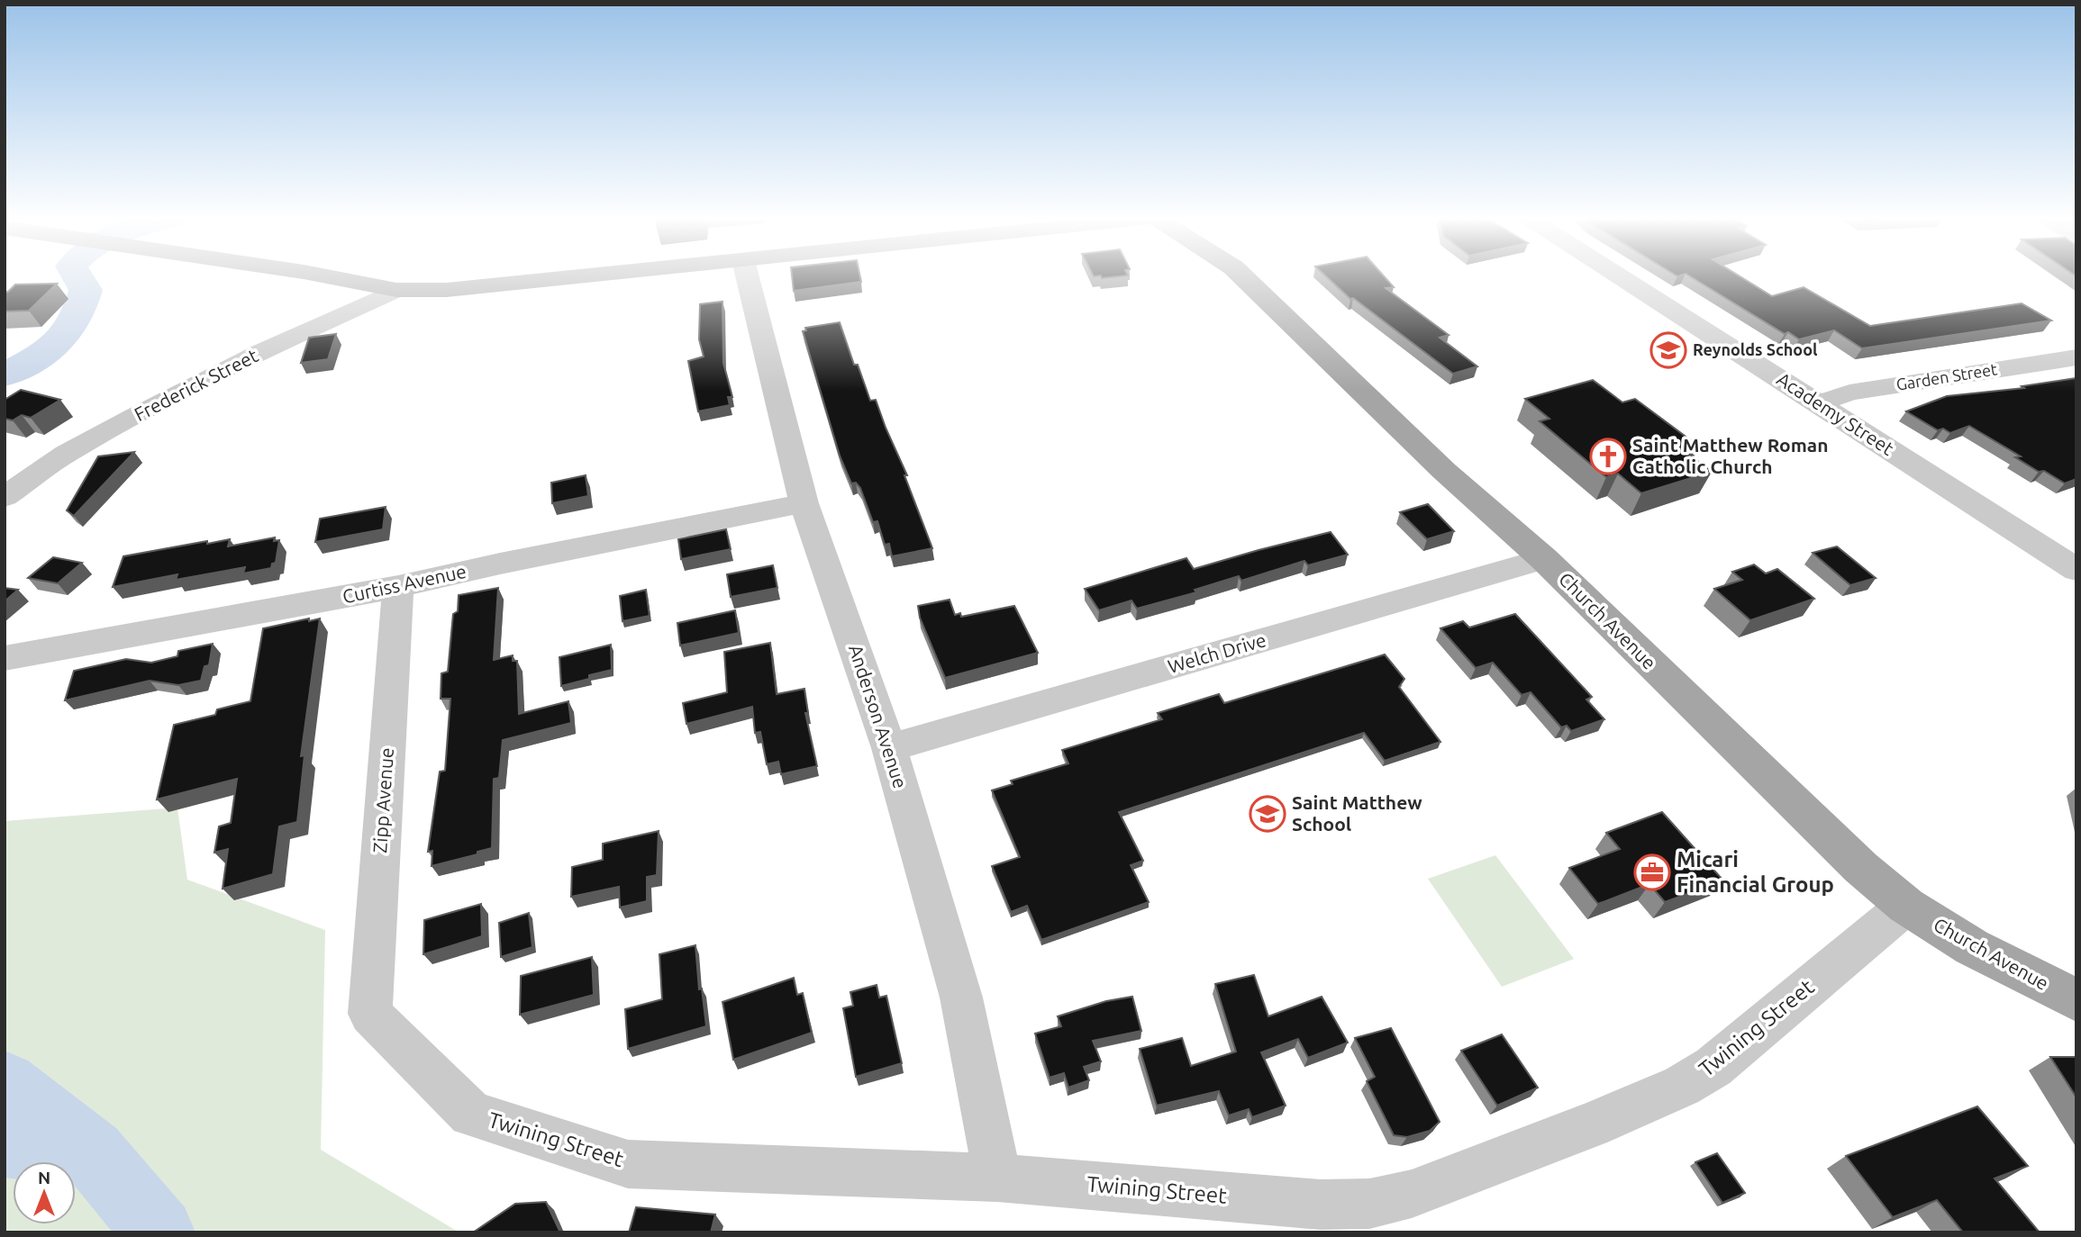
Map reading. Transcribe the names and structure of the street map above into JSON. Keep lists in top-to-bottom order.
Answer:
{
  "streets": {
    "main road": ["Church Avenue"],
    "street": [
      "Garden Street",
      "Frederick Street",
      "Academy Street",
      "Curtiss Avenue",
      "Welch Drive",
      "Anderson Avenue",
      "Zipp Avenue",
      "Twining Street"
    ]
  },
  "crossings": [
    ["Garden Street", "Academy Street"],
    ["Curtiss Avenue", "Anderson Avenue"],
    ["Curtiss Avenue", "Zipp Avenue"],
    ["Church Avenue", "Welch Drive"],
    ["Church Avenue", "Twining Street"],
    ["Welch Drive", "Anderson Avenue"],
    ["Anderson Avenue", "Twining Street"],
    ["Zipp Avenue", "Twining Street"]
  ],
  "places": {
    "school or university": ["Reynolds School", "Saint Matthew School"],
    "church": ["Saint Matthew Roman Catholic Church"],
    "office": ["Micari Financial Group"]
  },
  "north": "top"
}
